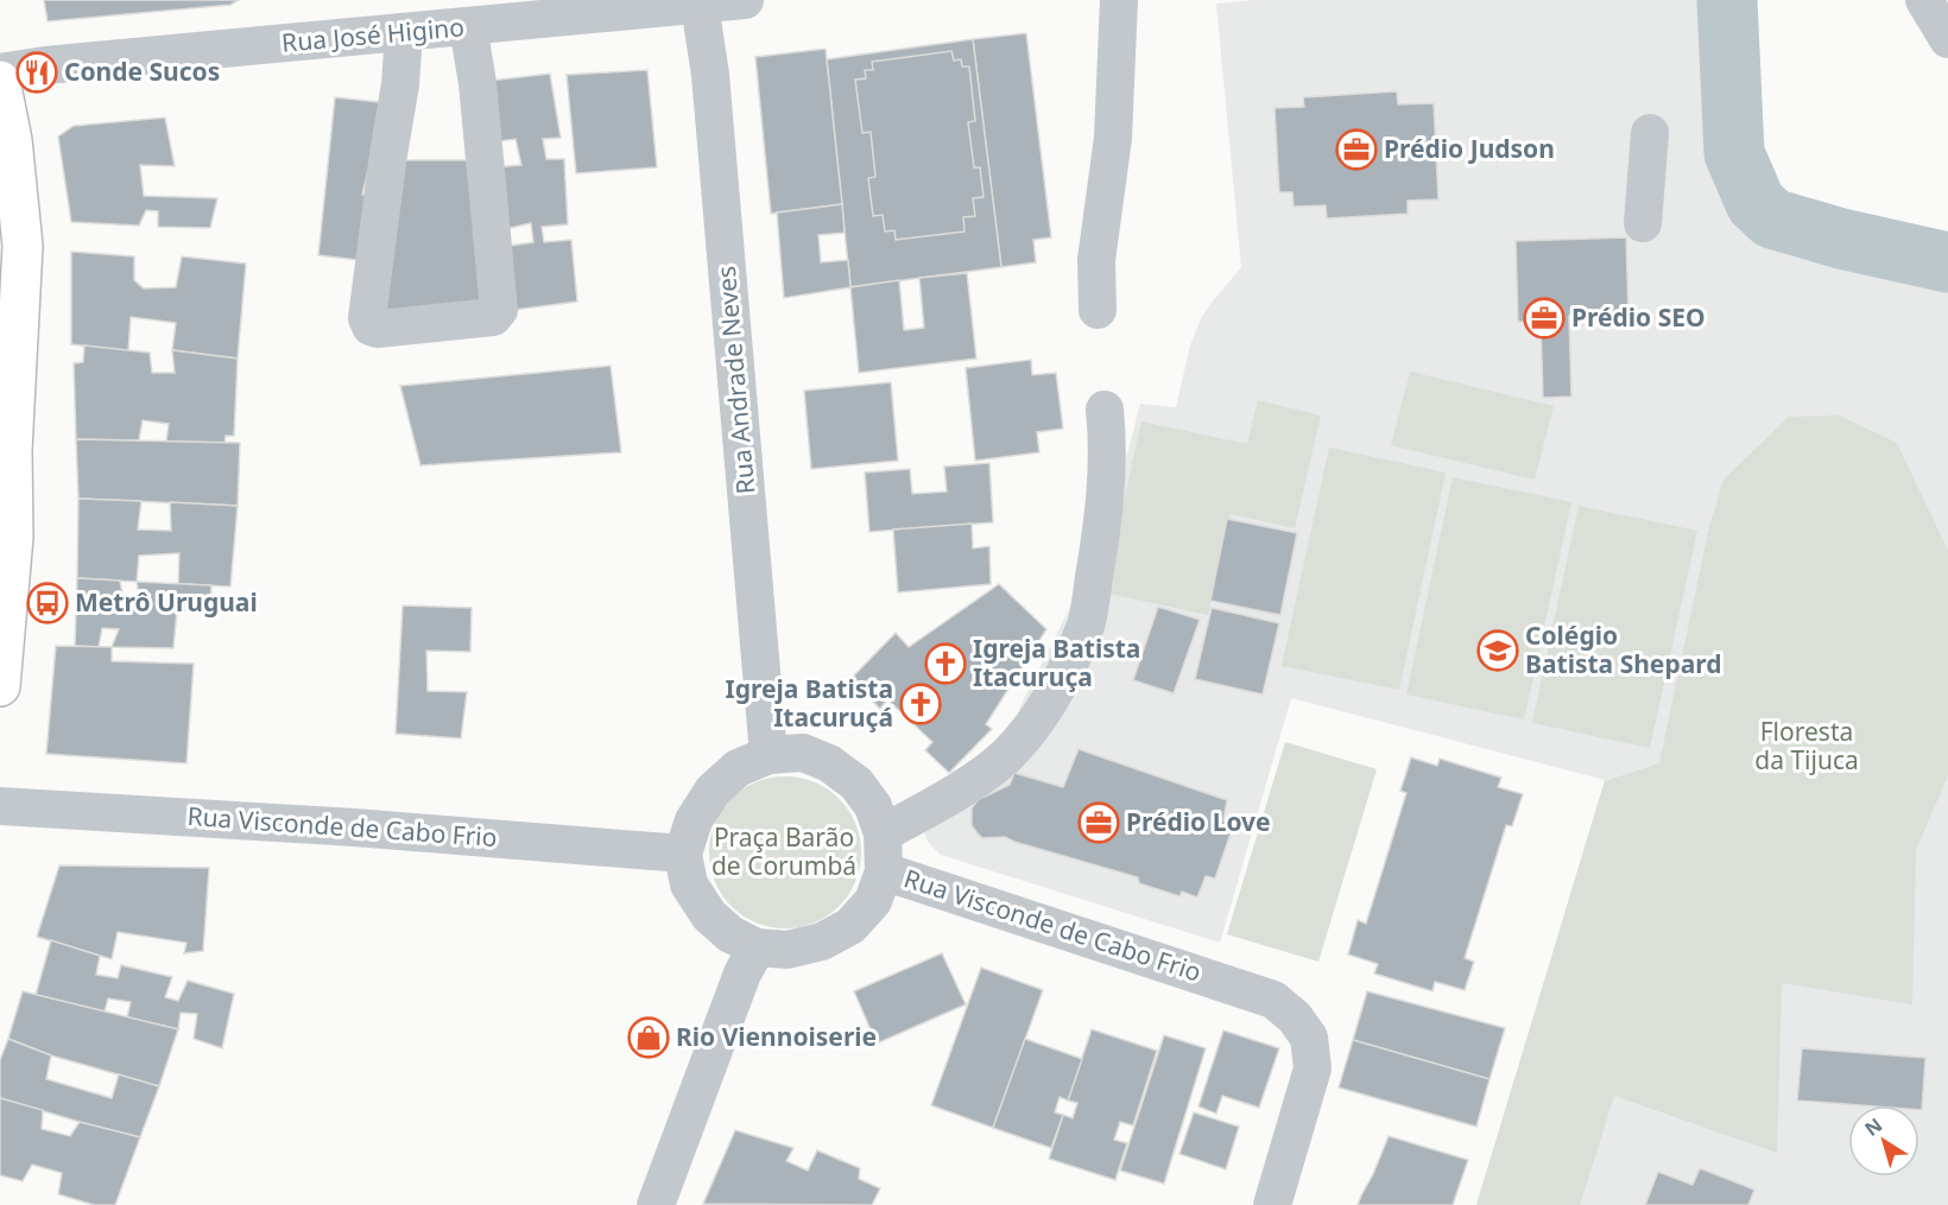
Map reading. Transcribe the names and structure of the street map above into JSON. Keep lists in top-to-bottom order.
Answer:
{
  "streets": {
    "street": ["Rua José Higino", "Rua Andrade Neves", "Rua Visconde de Cabo Frio"]
  },
  "crossings": [
    ["Rua José Higino", "Rua Andrade Neves"],
    ["Rua Andrade Neves", "Rua Visconde de Cabo Frio"]
  ],
  "parks": ["Floresta da Tijuca", "Praça Barão de Corumbá"],
  "places": {
    "restaurant": ["Conde Sucos"],
    "office": ["Prédio Judson", "Prédio SEO", "Prédio Love"],
    "bus stop": ["Metrô Uruguai"],
    "school or university": ["Colégio Batista Shepard"],
    "church": ["Igreja Batista Itacuruça", "Igreja Batista Itacuruçá"],
    "shop": ["Rio Viennoiserie"]
  },
  "north": "top left"
}
